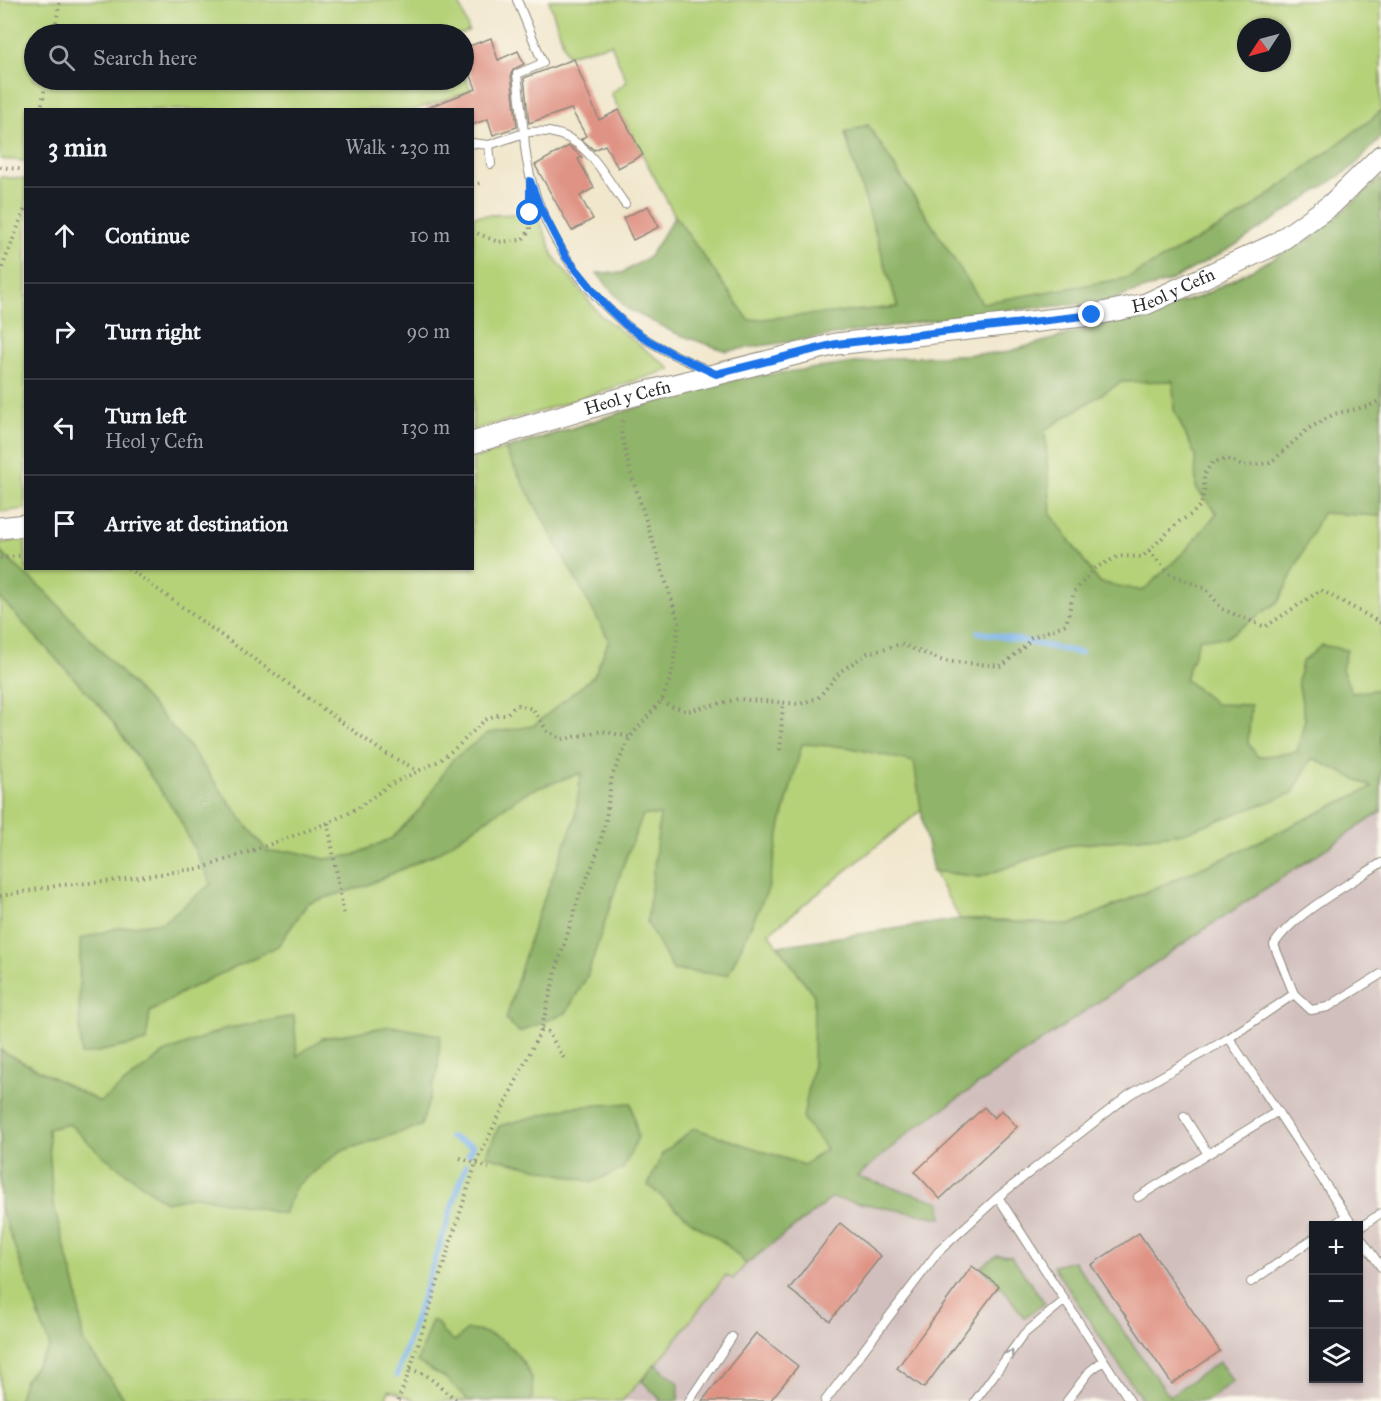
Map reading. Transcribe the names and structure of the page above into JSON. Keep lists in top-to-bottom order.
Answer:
{
  "streets": {
    "street": ["Heol y Cefn"]
  },
  "north": "bottom left",
  "page": {
    "search": "Search here",
    "heading": ["3 min", "Walk · 230 m"],
    "list": [
      ["Continue", "10 m"],
      ["Turn right", "90 m"],
      ["Turn left", "Heol y Cefn", "130 m"],
      "Arrive at destination"
    ],
    "map_buttons": ["+", "−"]
  }
}
